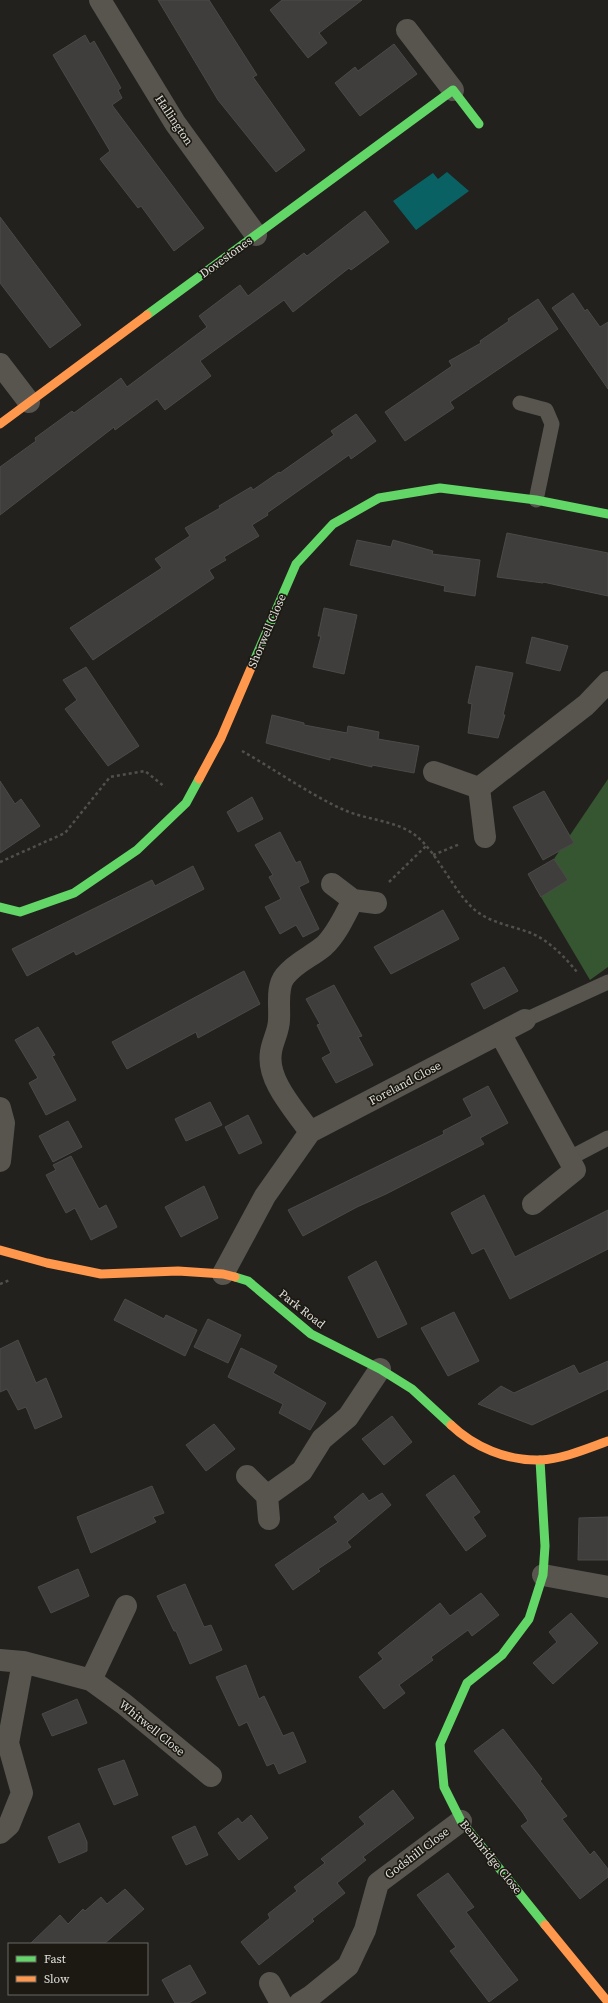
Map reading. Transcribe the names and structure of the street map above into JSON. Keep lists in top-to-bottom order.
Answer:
{
  "streets": {
    "street": [
      "Hallington",
      "Dovestones",
      "Shorwell Close",
      "Foreland Close",
      "Park Road",
      "Whitwell Close",
      "Godshill Close",
      "Bembridge Close"
    ]
  },
  "crossings": [
    ["Hallington", "Dovestones"],
    ["Foreland Close", "Park Road"],
    ["Park Road", "Bembridge Close"],
    ["Godshill Close", "Bembridge Close"]
  ],
  "legend": ["Fast", "Slow"]
}
